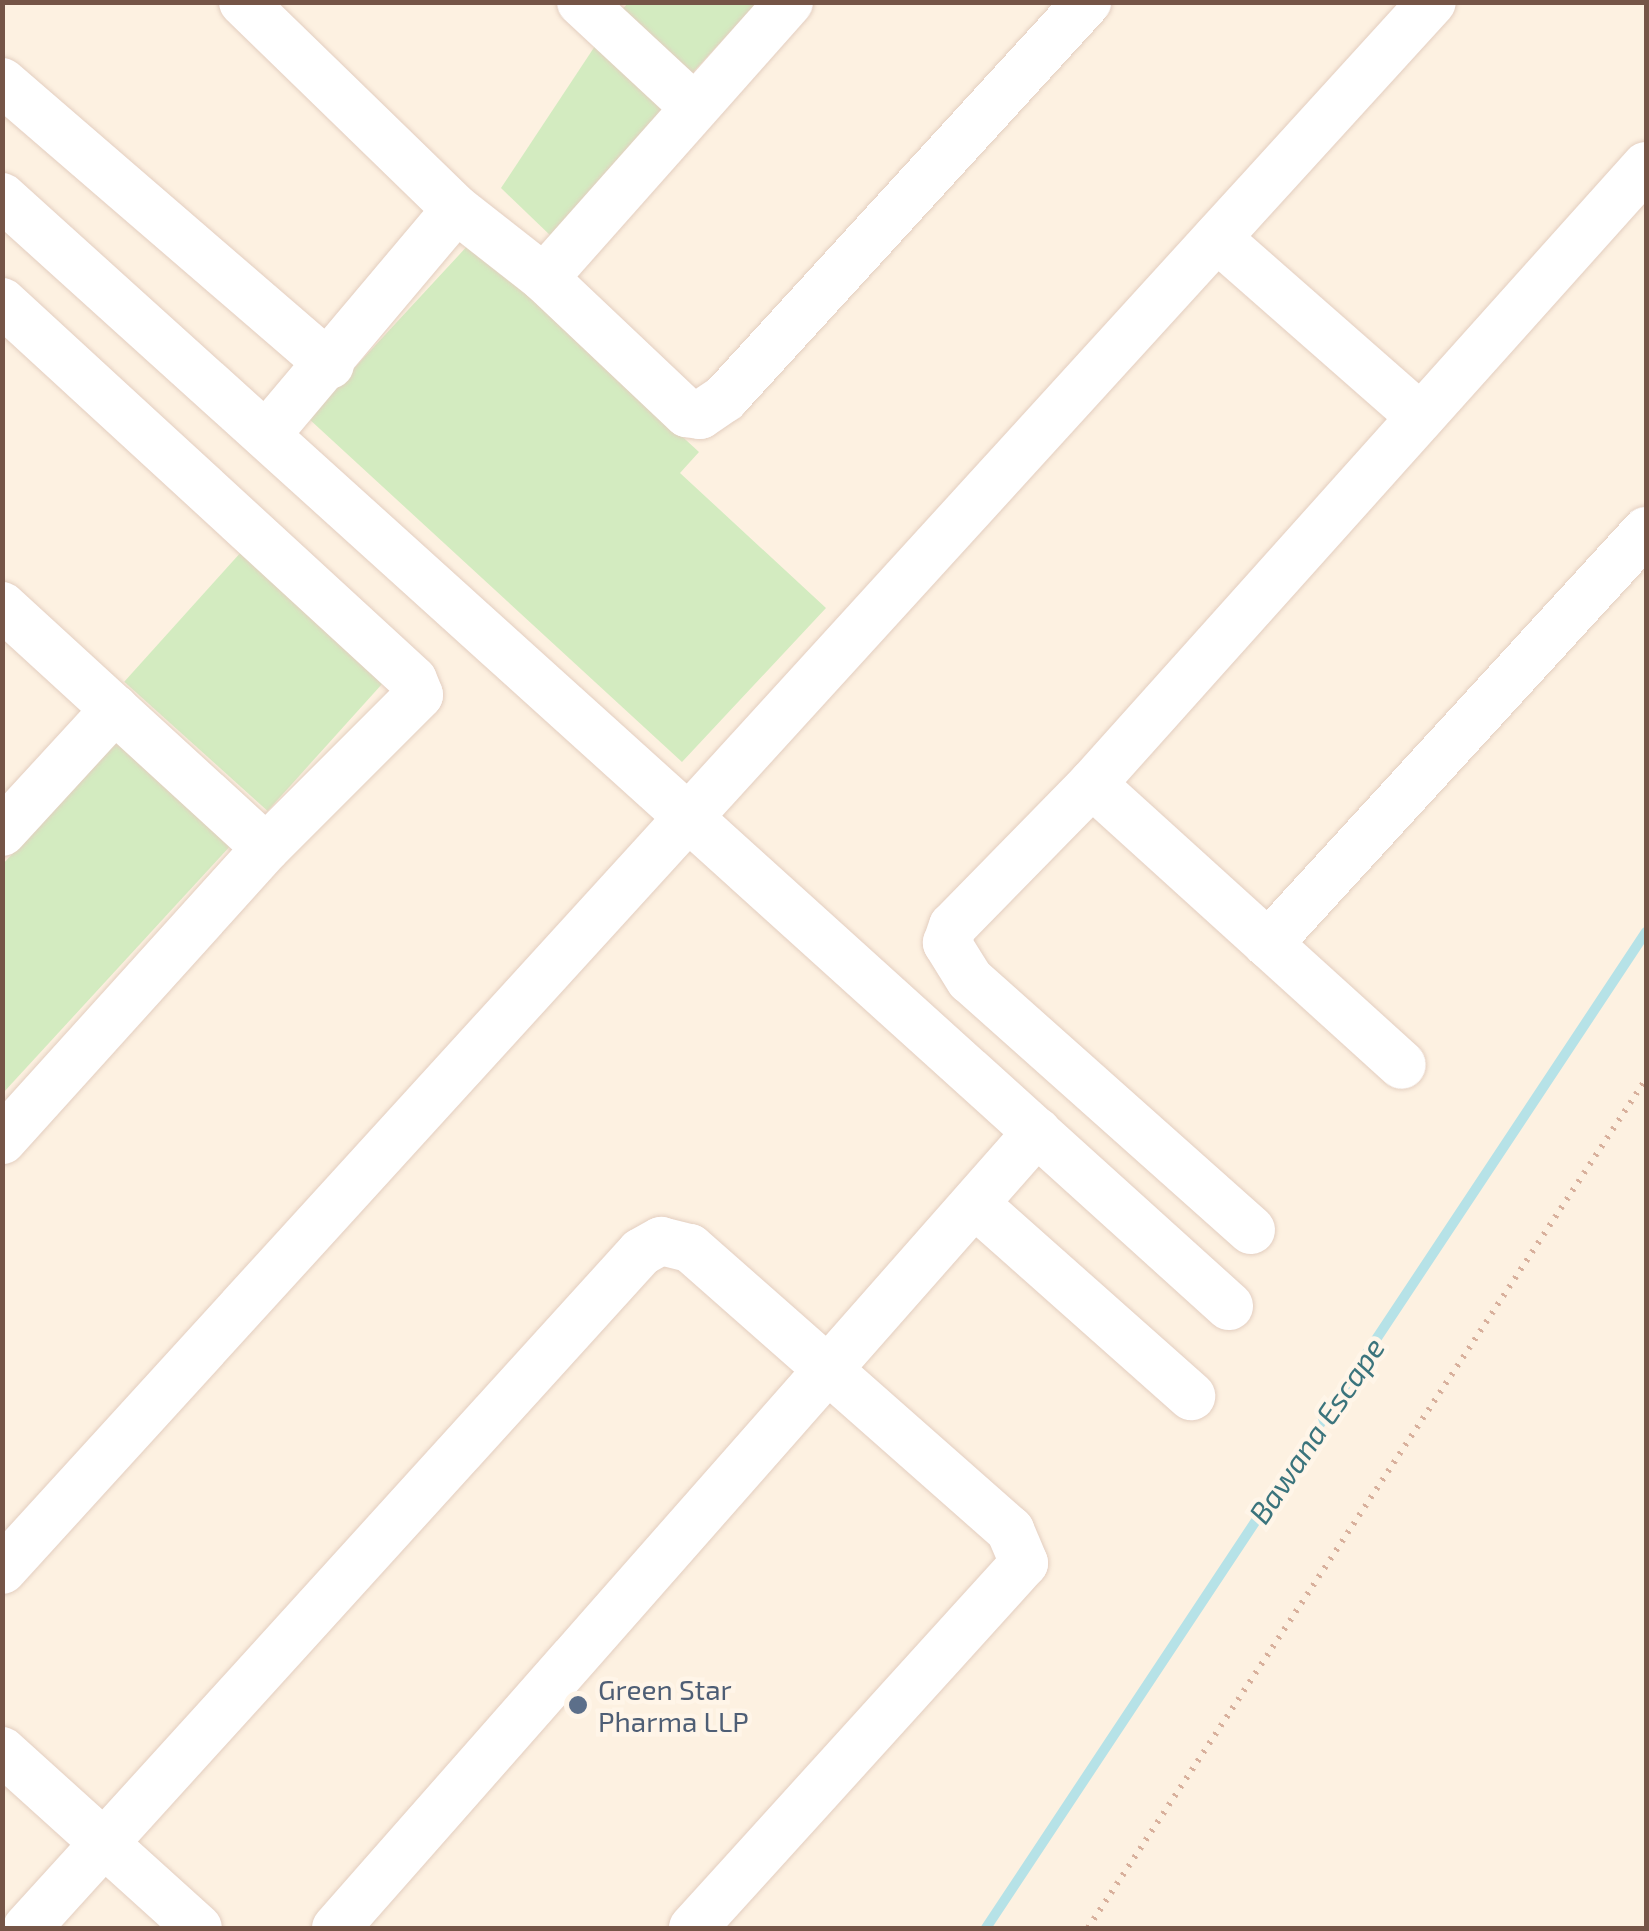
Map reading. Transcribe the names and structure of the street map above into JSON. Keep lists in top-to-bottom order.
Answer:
{
  "water": ["Bawana Escape"],
  "places": ["Green Star Pharma LLP"]
}
